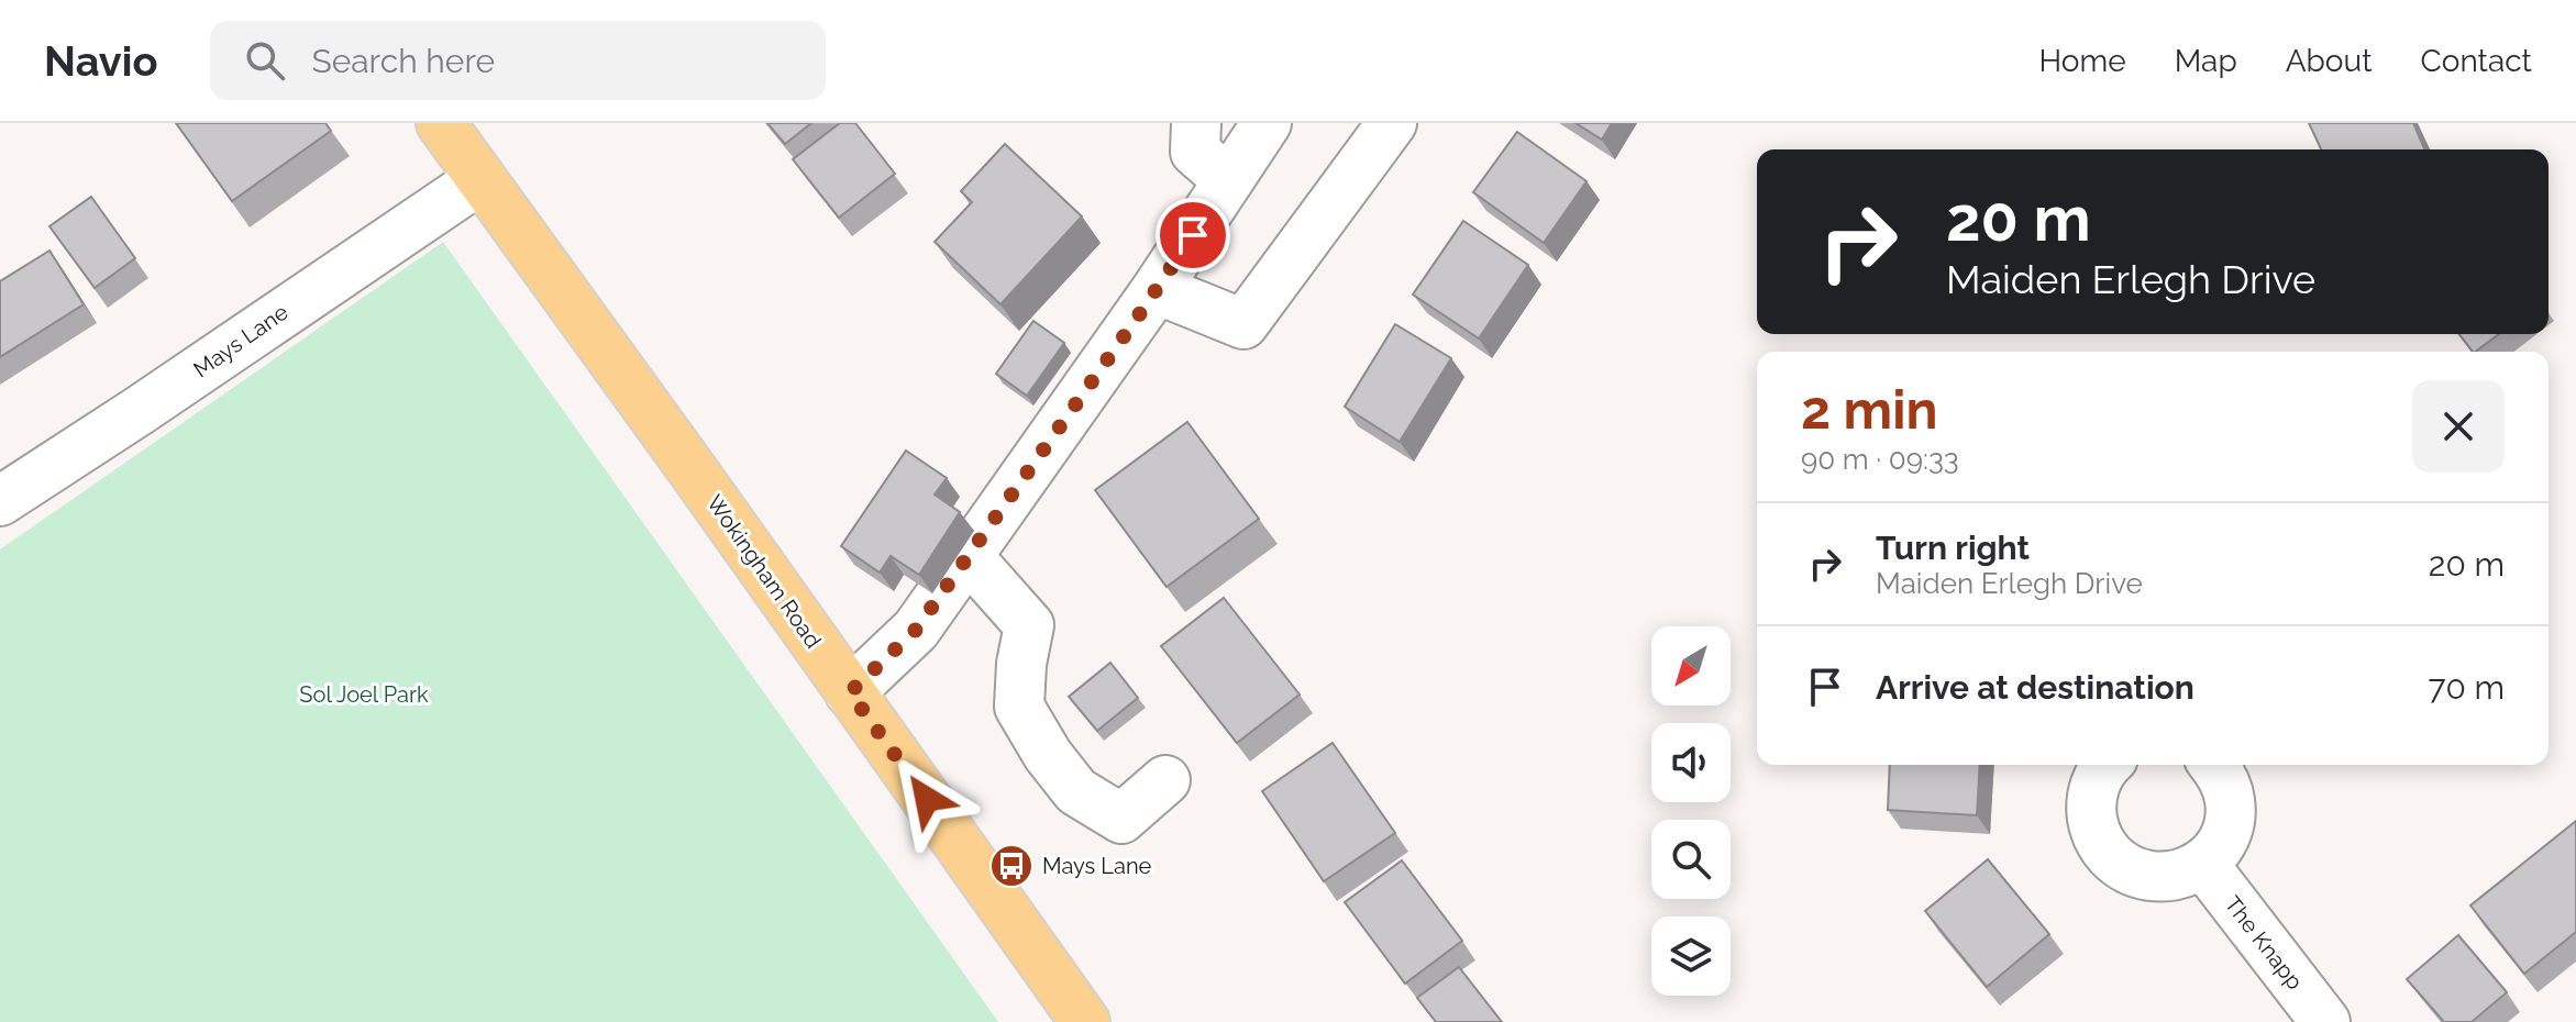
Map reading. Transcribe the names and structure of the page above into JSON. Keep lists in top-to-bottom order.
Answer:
{
  "streets": {
    "main road": ["Wokingham Road"],
    "street": ["Mays Lane", "The Knapp"]
  },
  "crossings": [
    ["Mays Lane", "Wokingham Road"]
  ],
  "parks": ["Sol Joel Park"],
  "places": {
    "bus stop": ["Mays Lane"]
  },
  "north": "bottom left",
  "page": {
    "header": "Navio",
    "search": "Search here",
    "nav": [
      "Home",
      "Map",
      "About",
      "Contact"
    ],
    "turn": ["20 m", "Maiden Erlegh Drive"],
    "heading": ["2 min", "90 m · 09:33"],
    "list": [
      {
        "name": "Turn right",
        "note": "Maiden Erlegh Drive",
        "value": "20 m"
      },
      {
        "name": "Arrive at destination",
        "value": "70 m"
      }
    ]
  }
}
